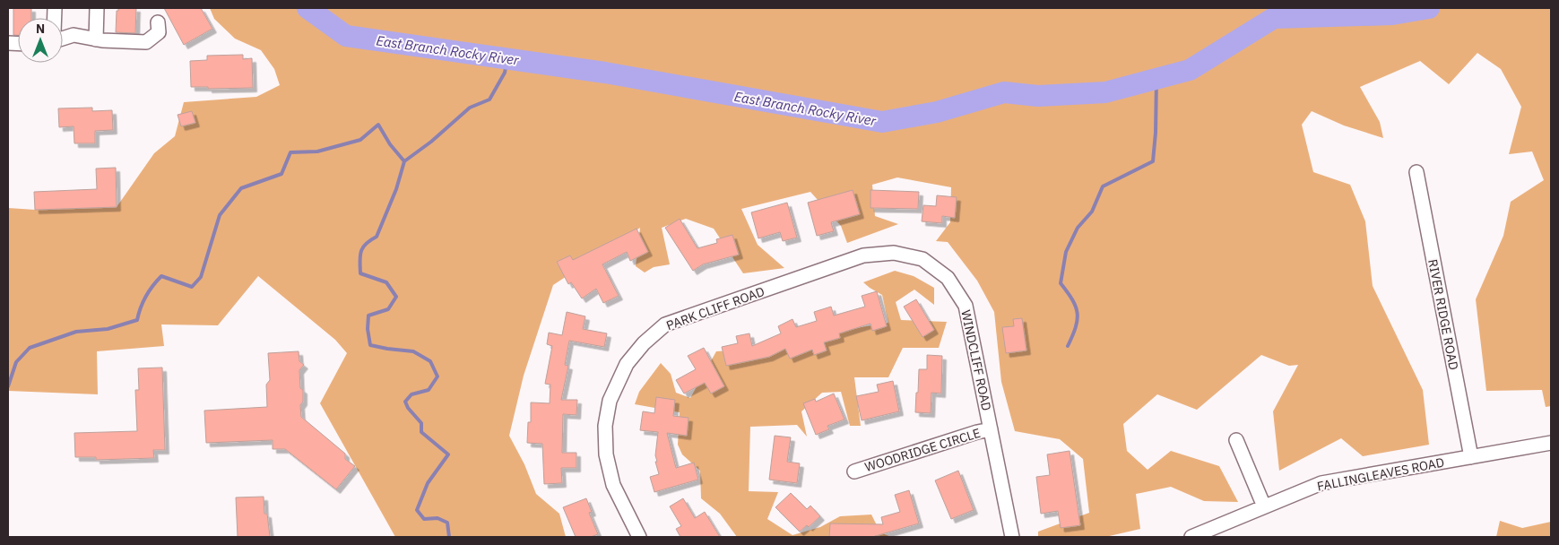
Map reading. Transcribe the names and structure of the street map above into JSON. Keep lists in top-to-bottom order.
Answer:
{
  "streets": {
    "street": [
      "PARK CLIFF ROAD",
      "RIVER RIDGE ROAD",
      "WINDCLIFF ROAD",
      "WOODRIDGE CIRCLE",
      "FALLINGLEAVES ROAD"
    ]
  },
  "crossings": [
    ["PARK CLIFF ROAD", "WINDCLIFF ROAD"],
    ["RIVER RIDGE ROAD", "FALLINGLEAVES ROAD"],
    ["WINDCLIFF ROAD", "WOODRIDGE CIRCLE"]
  ],
  "water": ["East Branch Rocky River"],
  "north": "top"
}
